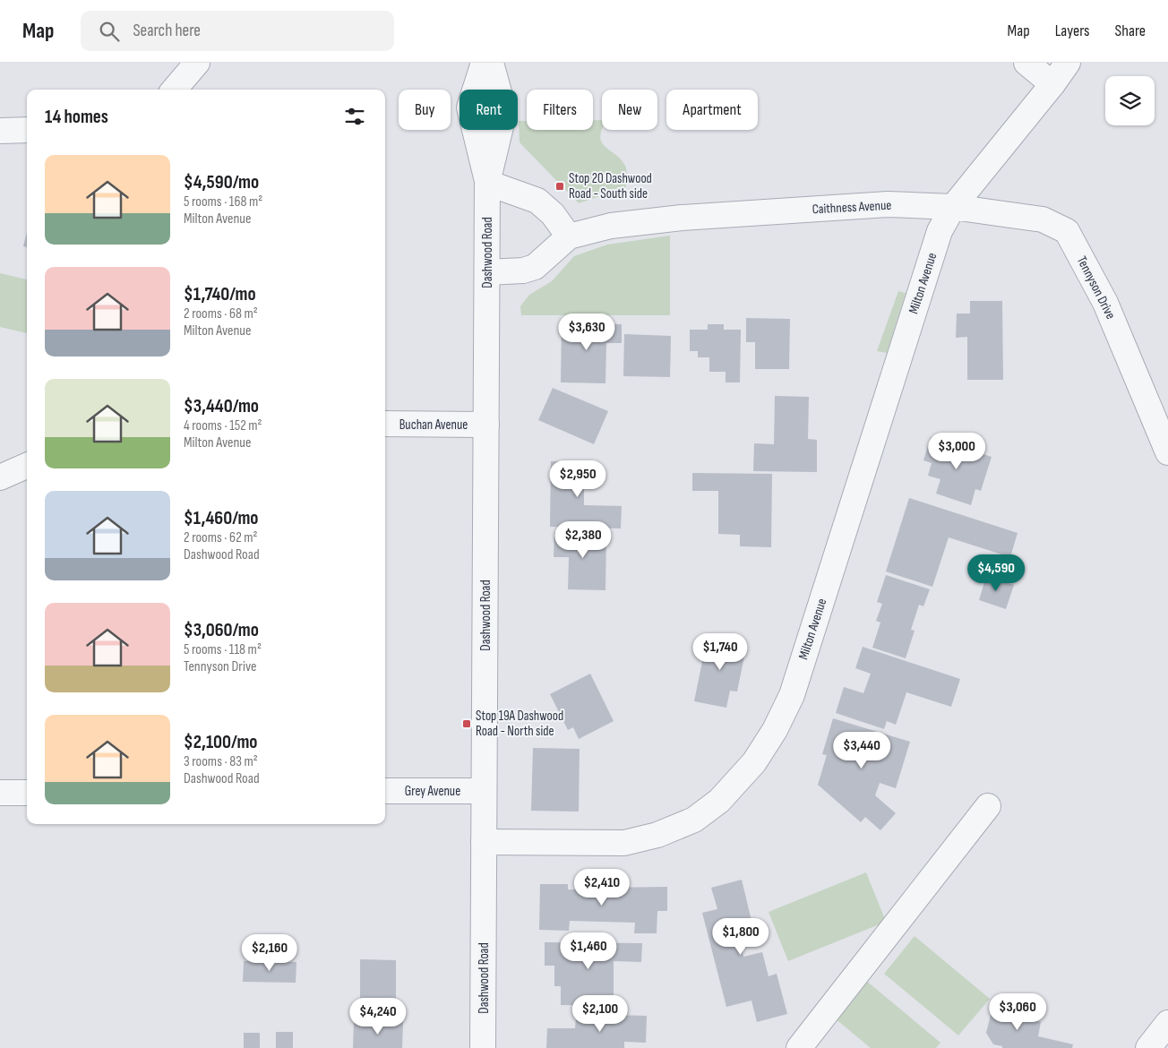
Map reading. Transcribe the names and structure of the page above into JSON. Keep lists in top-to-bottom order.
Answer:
{
  "streets": {
    "street": [
      "Caithness Avenue",
      "Dashwood Road",
      "Milton Avenue",
      "Tennyson Drive",
      "Buchan Avenue",
      "Grey Avenue"
    ]
  },
  "crossings": [
    ["Caithness Avenue", "Dashwood Road"],
    ["Caithness Avenue", "Milton Avenue"],
    ["Caithness Avenue", "Tennyson Drive"],
    ["Dashwood Road", "Milton Avenue"],
    ["Dashwood Road", "Buchan Avenue"],
    ["Dashwood Road", "Grey Avenue"],
    ["Milton Avenue", "Tennyson Drive"]
  ],
  "places": {
    "transit": ["Stop 20 Dashwood Road - South side", "Stop 19A Dashwood Road - North side"]
  },
  "page": {
    "header": "Map",
    "search": "Search here",
    "nav": ["Map", "Layers", "Share"],
    "chip": [
      "Buy",
      "Rent",
      "Filters",
      "New",
      "Apartment"
    ],
    "heading": "14 homes",
    "list": [
      {
        "name": "$4,590/mo",
        "note": "5 rooms · 168 m² · Milton Avenue"
      },
      {
        "name": "$1,740/mo",
        "note": "2 rooms · 68 m² · Milton Avenue"
      },
      {
        "name": "$3,440/mo",
        "note": "4 rooms · 152 m² · Milton Avenue"
      },
      {
        "name": "$1,460/mo",
        "note": "2 rooms · 62 m² · Dashwood Road"
      },
      {
        "name": "$3,060/mo",
        "note": "5 rooms · 118 m² · Tennyson Drive"
      },
      {
        "name": "$2,100/mo",
        "note": "3 rooms · 83 m² · Dashwood Road"
      }
    ],
    "price": [
      "$3,630",
      "$3,000",
      "$2,950",
      "$2,380",
      "$4,590",
      "$1,740",
      "$3,440",
      "$2,410",
      "$1,800",
      "$1,460",
      "$2,160",
      "$3,060",
      "$2,100",
      "$4,240"
    ]
  }
}
